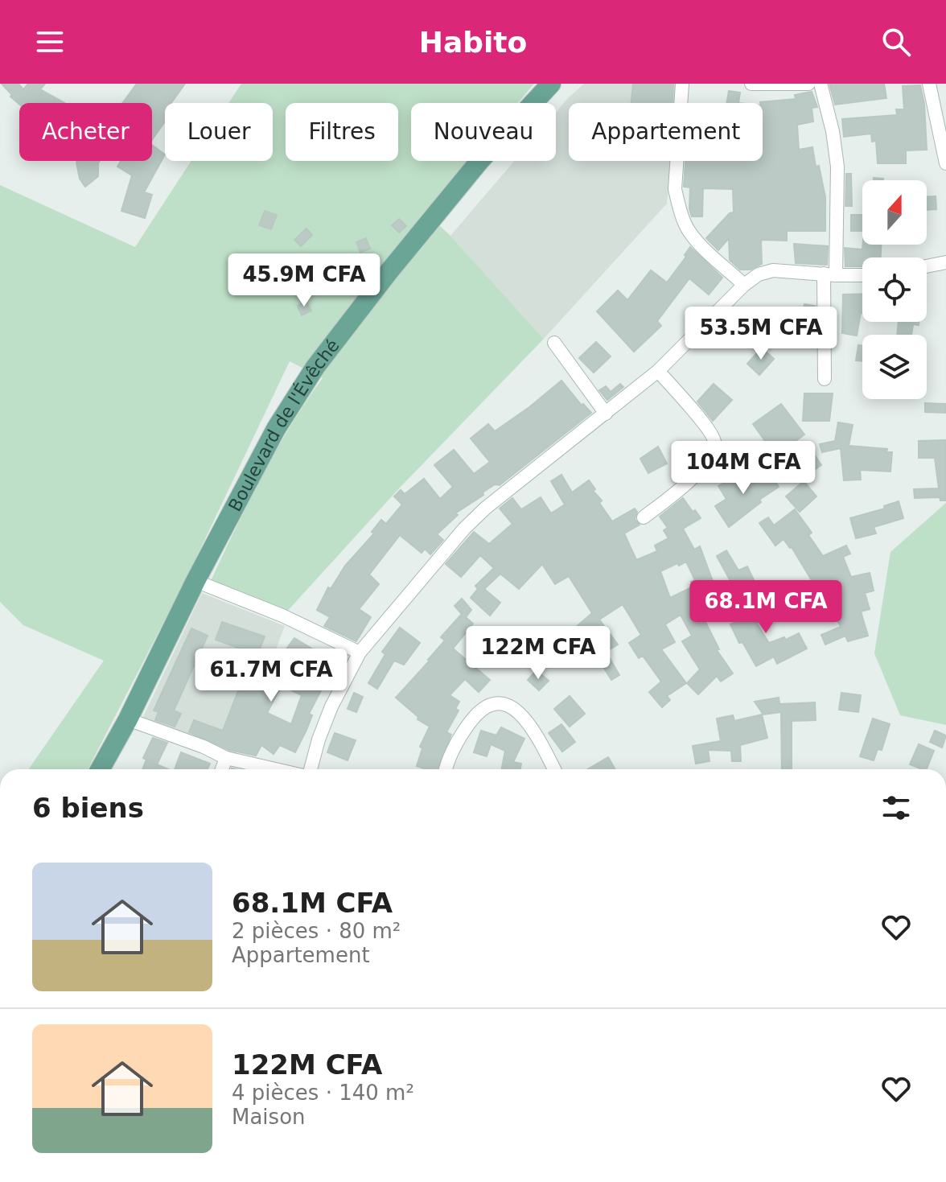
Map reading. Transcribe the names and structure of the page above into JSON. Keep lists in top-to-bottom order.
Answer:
{
  "streets": {
    "main road": ["Boulevard de l'Évêché"]
  },
  "north": "top",
  "page": {
    "header": "Habito",
    "chip": [
      "Acheter",
      "Louer",
      "Filtres",
      "Nouveau",
      "Appartement"
    ],
    "price": [
      "45.9M CFA",
      "53.5M CFA",
      "104M CFA",
      "68.1M CFA",
      "122M CFA",
      "61.7M CFA"
    ],
    "heading": "6 biens",
    "list": [
      {
        "name": "68.1M CFA",
        "note": "2 pièces · 80 m² · Appartement"
      },
      {
        "name": "122M CFA",
        "note": "4 pièces · 140 m² · Maison"
      }
    ]
  }
}
